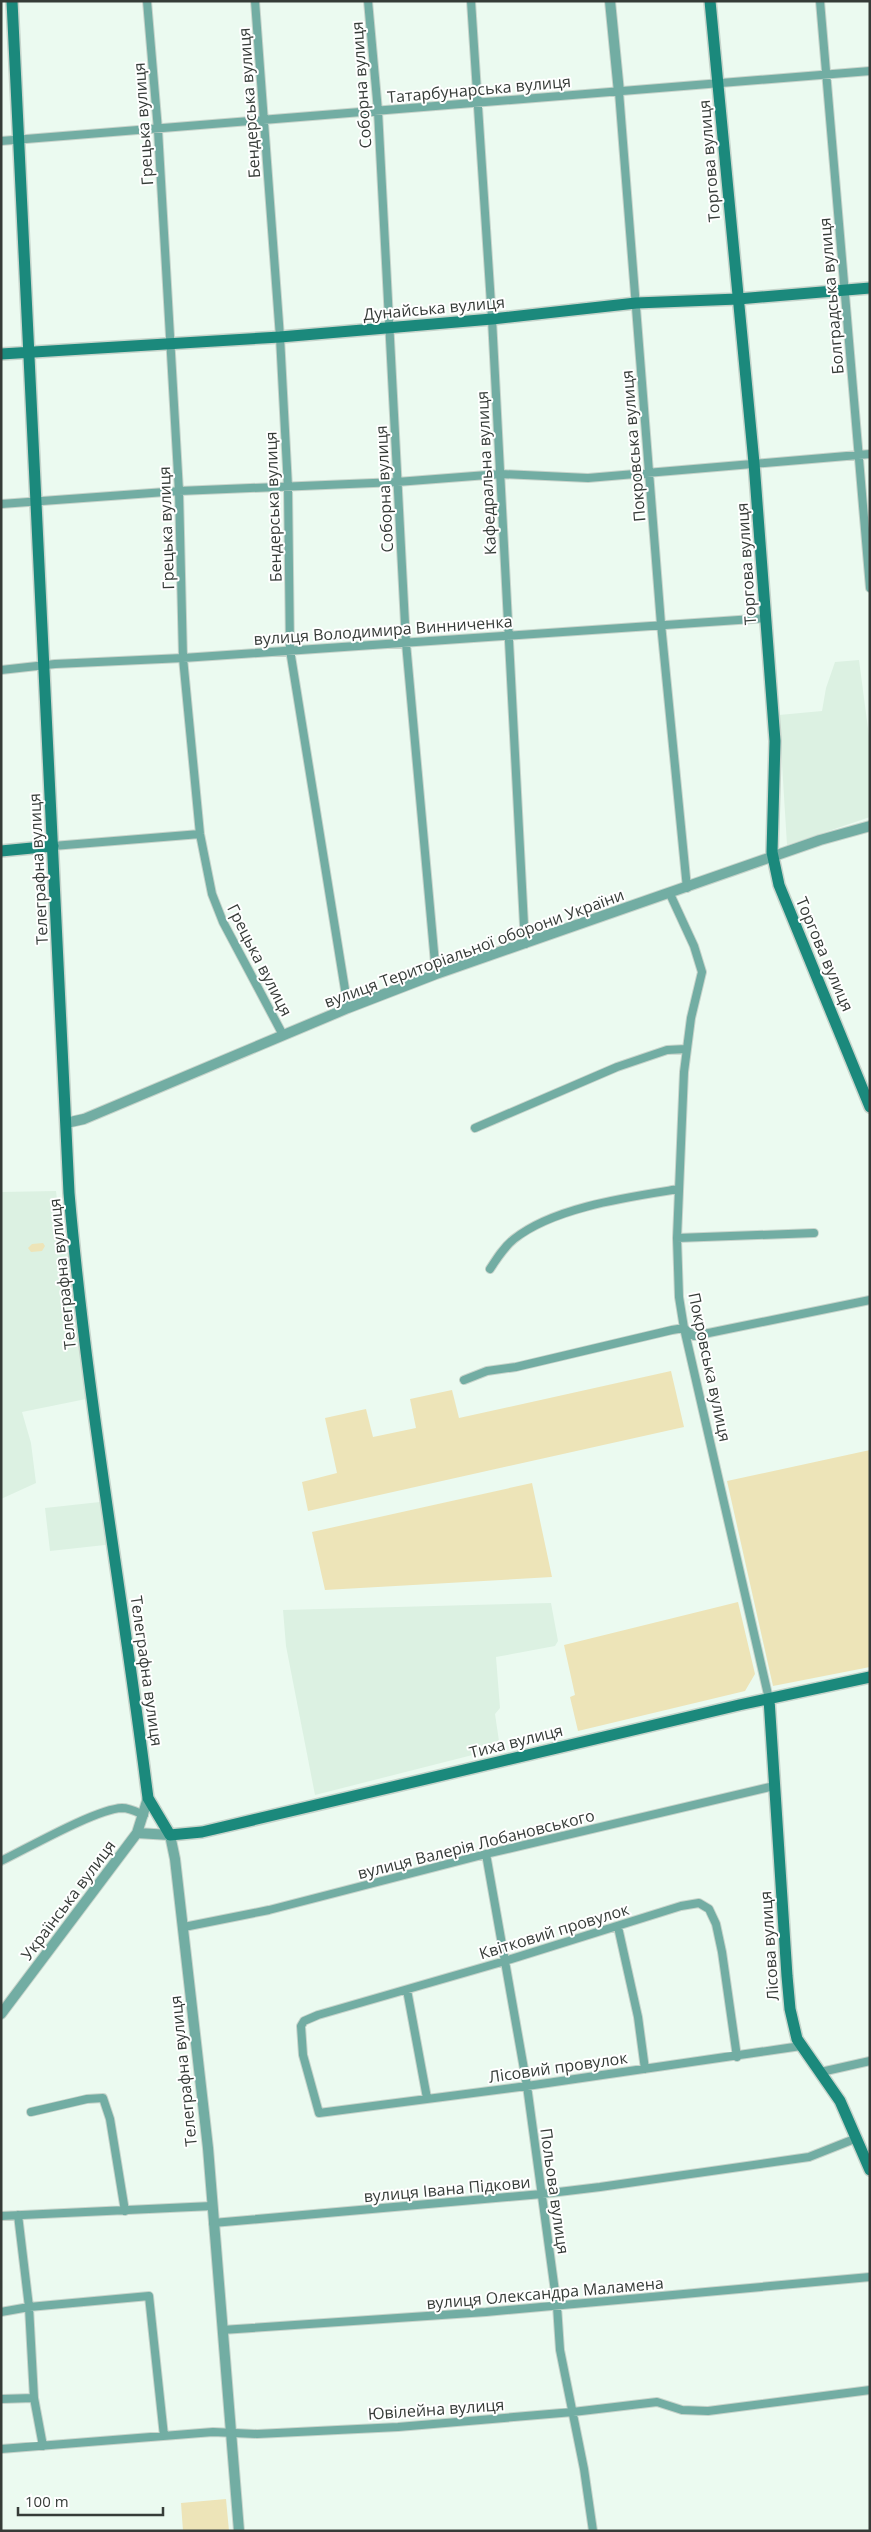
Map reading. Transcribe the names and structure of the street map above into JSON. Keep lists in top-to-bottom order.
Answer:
{
  "streets": {
    "main road": [
      "Торгова вулиця",
      "Дунайська вулиця",
      "Телеграфна вулиця",
      "Тиха вулиця",
      "Лісова вулиця"
    ],
    "street": [
      "Соборна вулиця",
      "Татарбунарська вулиця",
      "Бендерська вулиця",
      "Грецька вулиця",
      "Болградська вулиця",
      "Покровська вулиця",
      "Кафедральна вулиця",
      "вулиця Володимира Винниченка",
      "вулиця Територіальної оборони України",
      "вулиця Валерія Лобановського",
      "Українська вулиця",
      "Квітковий провулок",
      "Лісовий провулок",
      "вулиця Івана Підкови",
      "Польова вулиця",
      "вулиця Олександра Маламена",
      "Ювілейна вулиця"
    ]
  },
  "crossings": [
    ["Соборна вулиця", "Татарбунарська вулиця"],
    ["Соборна вулиця", "Дунайська вулиця"],
    ["Соборна вулиця", "вулиця Володимира Винниченка"],
    ["Соборна вулиця", "вулиця Територіальної оборони України"],
    ["Татарбунарська вулиця", "Бендерська вулиця"],
    ["Татарбунарська вулиця", "Грецька вулиця"],
    ["Татарбунарська вулиця", "Торгова вулиця"],
    ["Татарбунарська вулиця", "Болградська вулиця"],
    ["Татарбунарська вулиця", "Покровська вулиця"],
    ["Татарбунарська вулиця", "Кафедральна вулиця"],
    ["Татарбунарська вулиця", "Телеграфна вулиця"],
    ["Бендерська вулиця", "Дунайська вулиця"],
    ["Бендерська вулиця", "вулиця Володимира Винниченка"],
    ["Бендерська вулиця", "вулиця Територіальної оборони України"],
    ["Грецька вулиця", "Дунайська вулиця"],
    ["Грецька вулиця", "вулиця Володимира Винниченка"],
    ["Грецька вулиця", "вулиця Територіальної оборони України"],
    ["Торгова вулиця", "Дунайська вулиця"],
    ["Торгова вулиця", "вулиця Володимира Винниченка"],
    ["Торгова вулиця", "вулиця Територіальної оборони України"],
    ["Болградська вулиця", "Дунайська вулиця"],
    ["Дунайська вулиця", "Покровська вулиця"],
    ["Дунайська вулиця", "Кафедральна вулиця"],
    ["Дунайська вулиця", "Телеграфна вулиця"],
    ["Покровська вулиця", "вулиця Володимира Винниченка"],
    ["Покровська вулиця", "вулиця Територіальної оборони України"],
    ["Покровська вулиця", "Тиха вулиця"],
    ["Покровська вулиця", "Лісова вулиця"],
    ["Кафедральна вулиця", "вулиця Володимира Винниченка"],
    ["Кафедральна вулиця", "вулиця Територіальної оборони України"],
    ["вулиця Володимира Винниченка", "Телеграфна вулиця"],
    ["Телеграфна вулиця", "вулиця Територіальної оборони України"],
    ["Телеграфна вулиця", "Тиха вулиця"],
    ["Телеграфна вулиця", "вулиця Валерія Лобановського"],
    ["Телеграфна вулиця", "Українська вулиця"],
    ["Телеграфна вулиця", "вулиця Івана Підкови"],
    ["Телеграфна вулиця", "вулиця Олександра Маламена"],
    ["Телеграфна вулиця", "Ювілейна вулиця"],
    ["Тиха вулиця", "Лісова вулиця"],
    ["вулиця Валерія Лобановського", "Лісова вулиця"],
    ["вулиця Валерія Лобановського", "Польова вулиця"],
    ["Квітковий провулок", "Лісовий провулок"],
    ["Квітковий провулок", "Польова вулиця"],
    ["Лісова вулиця", "Лісовий провулок"],
    ["Лісова вулиця", "вулиця Івана Підкови"],
    ["Лісовий провулок", "Польова вулиця"],
    ["вулиця Івана Підкови", "Польова вулиця"],
    ["Польова вулиця", "вулиця Олександра Маламена"],
    ["Польова вулиця", "Ювілейна вулиця"]
  ],
  "scale_bar": "100 m"
}
